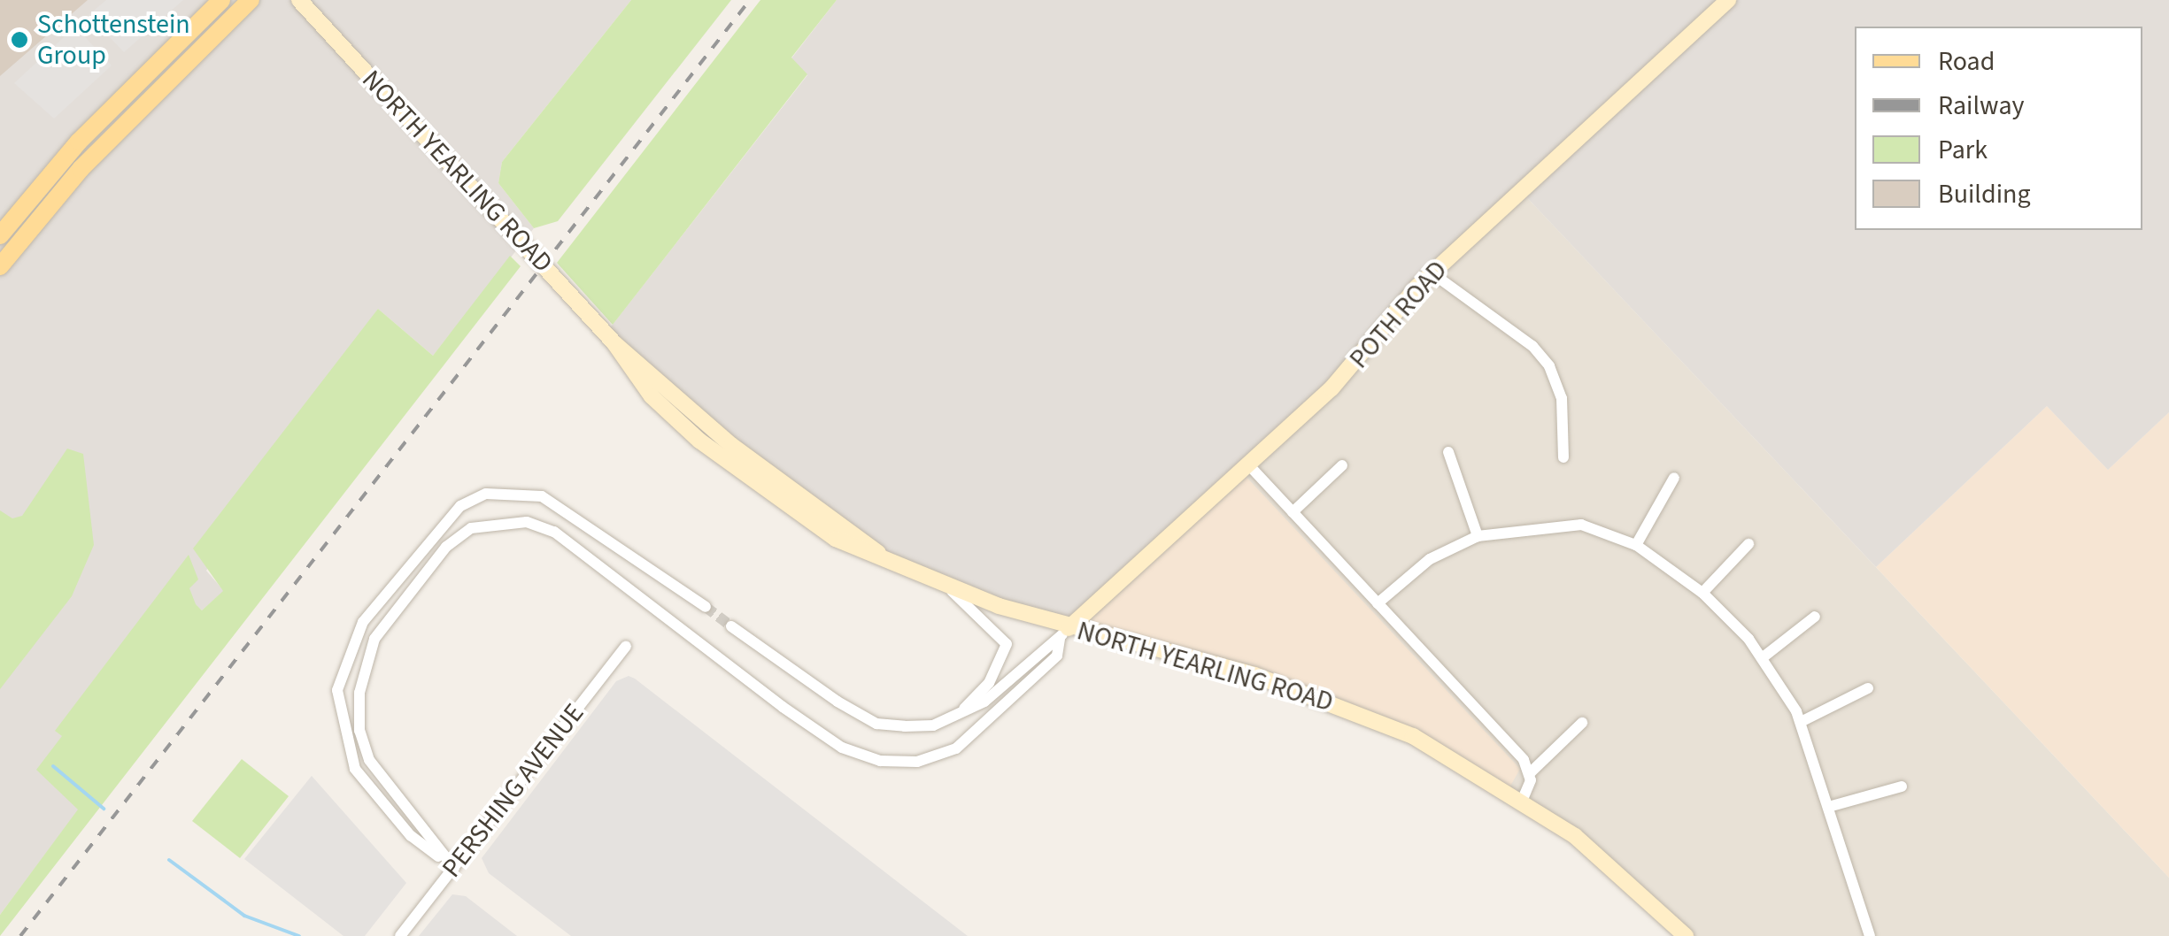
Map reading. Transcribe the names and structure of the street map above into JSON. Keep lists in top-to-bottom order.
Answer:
{
  "streets": {
    "main road": ["NORTH YEARLING ROAD", "POTH ROAD"],
    "street": ["PERSHING AVENUE"]
  },
  "crossings": [
    ["NORTH YEARLING ROAD", "POTH ROAD"]
  ],
  "places": ["Schottenstein Group"],
  "legend": [
    "Road",
    "Railway",
    "Park",
    "Building"
  ]
}
